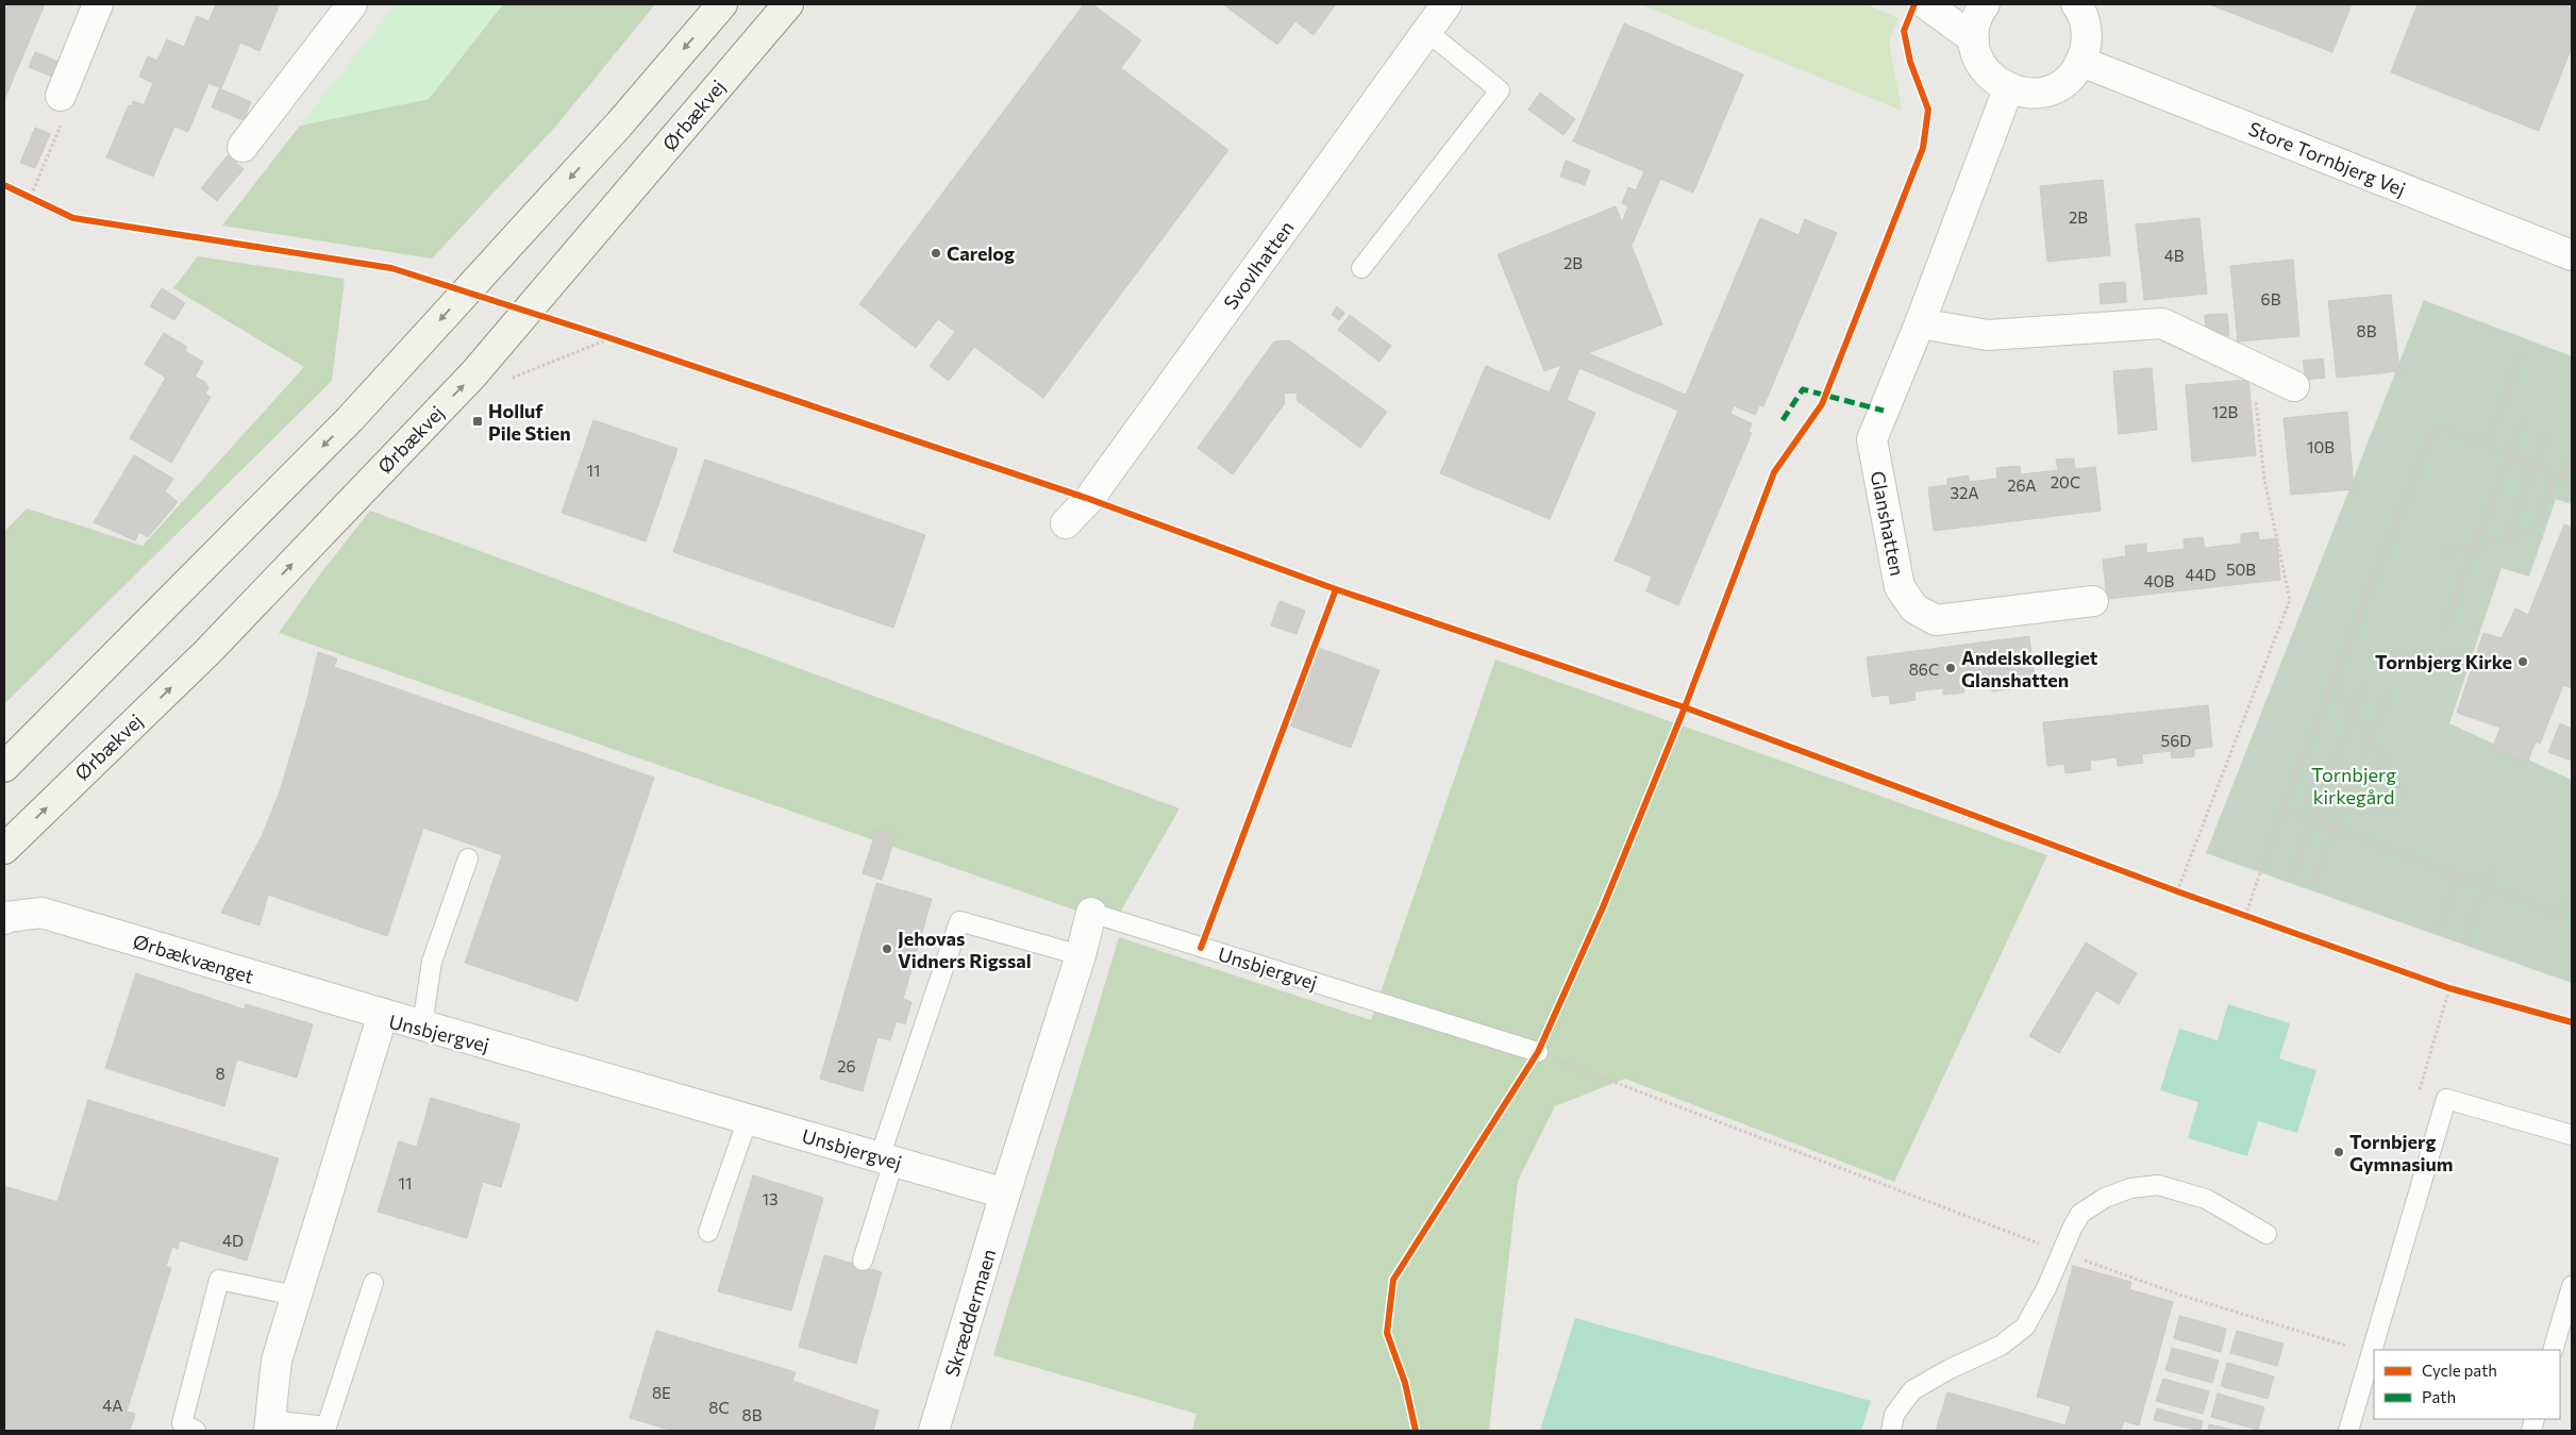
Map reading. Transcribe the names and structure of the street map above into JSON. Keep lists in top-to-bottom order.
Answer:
{
  "streets": {
    "main road": ["Ørbækvej"],
    "street": [
      "Store Tornbjerg Vej",
      "Svovlhatten",
      "Glanshatten",
      "Ørbækvænget",
      "Unsbjergvej",
      "Skræddermaen"
    ]
  },
  "crossings": [
    ["Ørbækvænget", "Unsbjergvej"],
    ["Unsbjergvej", "Skræddermaen"]
  ],
  "parks": ["Tornbjerg kirkegård"],
  "places": {
    "other": [
      "Carelog",
      "Tornbjerg Kirke",
      "Andelskollegiet Glanshatten",
      "Jehovas Vidners Rigssal",
      "Tornbjerg Gymnasium"
    ],
    "transit": ["Holluf Pile Stien"]
  },
  "house_numbers": [
    "2B",
    "4B",
    "2B",
    "6B",
    "8B",
    "12B",
    "10B",
    "11",
    "20C",
    "26A",
    "32A",
    "50B",
    "44D",
    "40B",
    "86C",
    "56D",
    "26",
    "8",
    "11",
    "13",
    "4D",
    "8E",
    "4A",
    "8C",
    "8B"
  ],
  "legend": ["Cycle path", "Path"]
}
